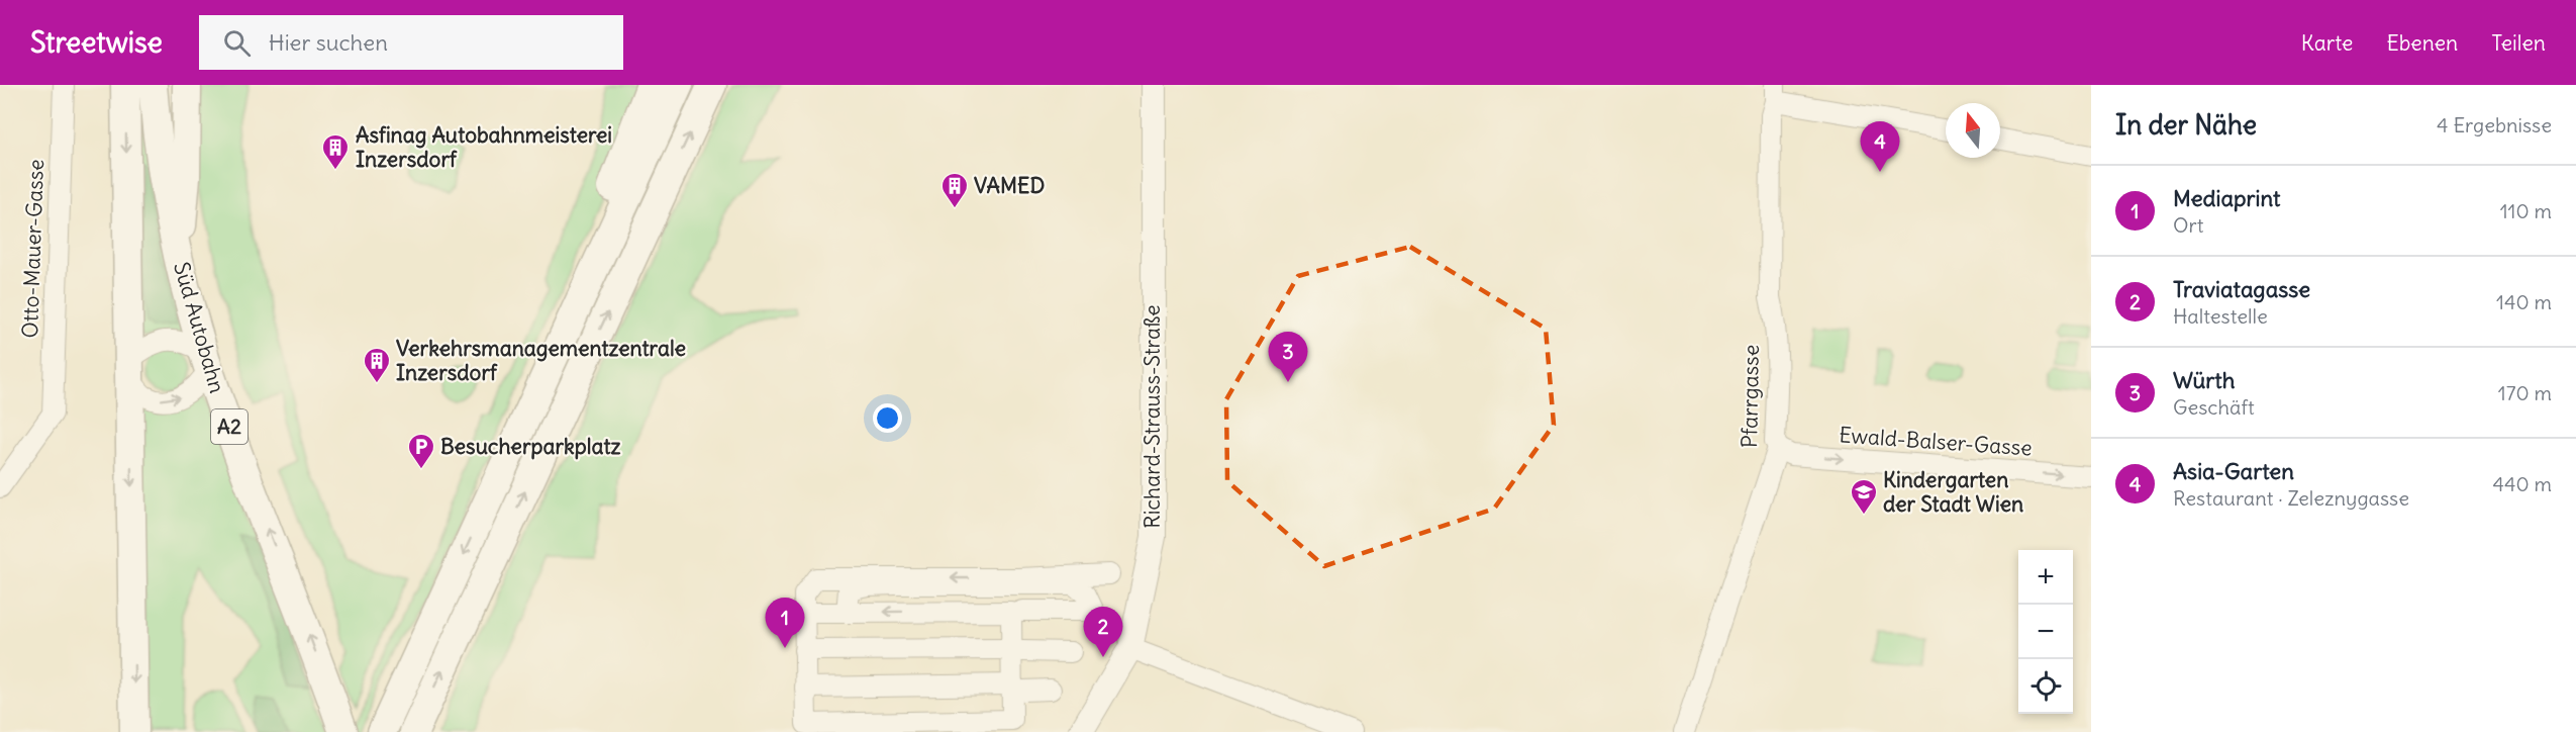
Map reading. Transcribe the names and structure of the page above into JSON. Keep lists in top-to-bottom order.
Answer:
{
  "streets": {
    "highway": ["Süd Autobahn", "A2"],
    "main road": ["Richard-Strauss-Straße"],
    "street": ["Otto-Mauer-Gasse", "Pfarrgasse", "Ewald-Balser-Gasse"]
  },
  "crossings": [
    ["Pfarrgasse", "Ewald-Balser-Gasse"]
  ],
  "one_way": ["Ewald-Balser-Gasse"],
  "places": {
    "building": ["Asfinag Autobahnmeisterei Inzersdorf", "VAMED", "Verkehrsmanagementzentrale Inzersdorf"],
    "parking": ["Besucherparkplatz"],
    "school or university": ["Kindergarten der Stadt Wien"]
  },
  "north": "top",
  "page": {
    "header": "Streetwise",
    "search": "Hier suchen",
    "nav": ["Karte", "Ebenen", "Teilen"],
    "heading": ["In der Nähe", "4 Ergebnisse"],
    "pins": [
      "4",
      "3",
      "1",
      "2"
    ],
    "list": [
      {
        "mark": "1",
        "name": "Mediaprint",
        "note": "Ort",
        "value": "110 m"
      },
      {
        "mark": "2",
        "name": "Traviatagasse",
        "note": "Haltestelle",
        "value": "140 m"
      },
      {
        "mark": "3",
        "name": "Würth",
        "note": "Geschäft",
        "value": "170 m"
      },
      {
        "mark": "4",
        "name": "Asia-Garten",
        "note": "Restaurant · Zeleznygasse",
        "value": "440 m"
      }
    ],
    "map_buttons": ["+", "−"]
  }
}
